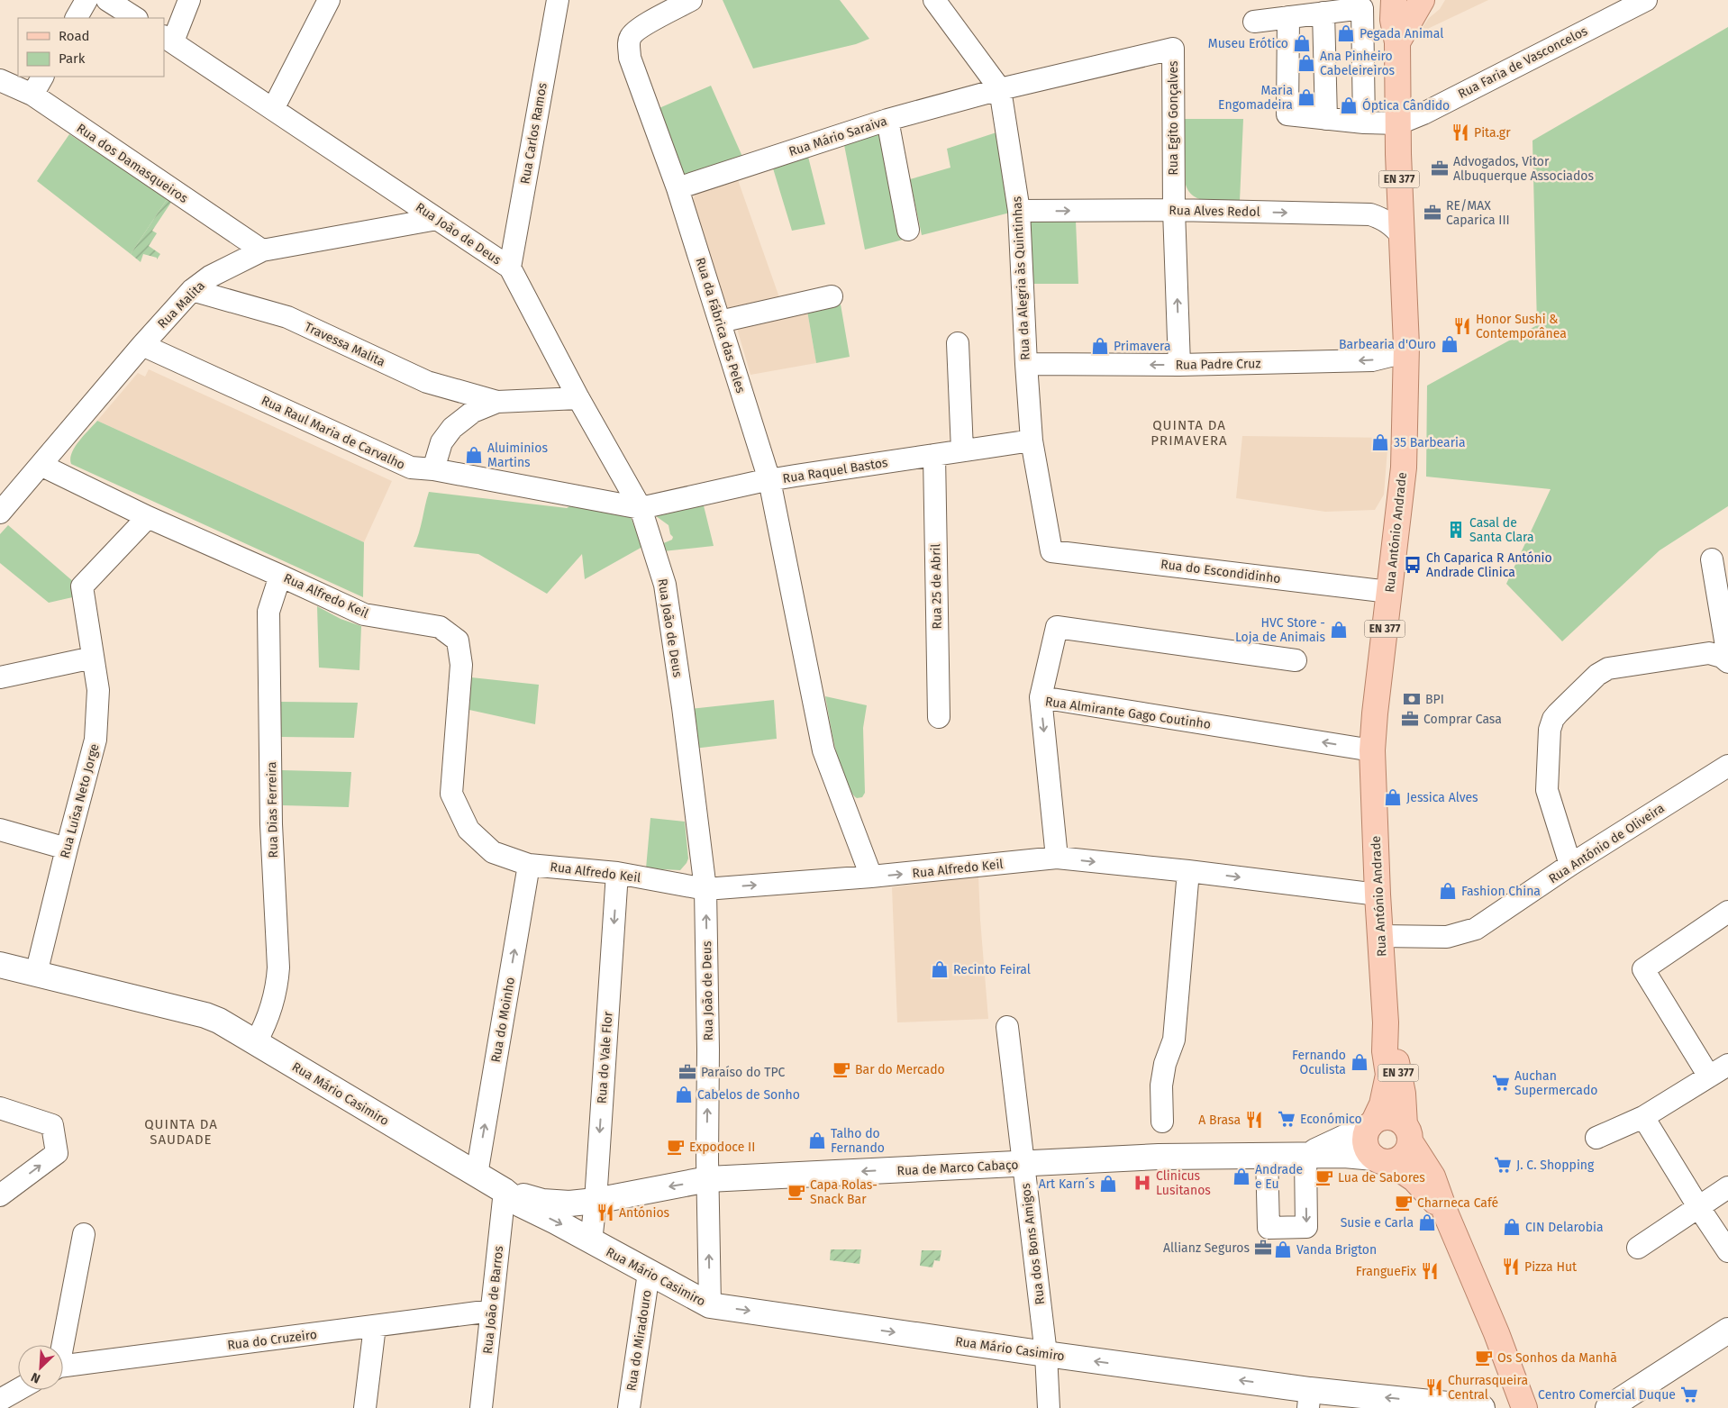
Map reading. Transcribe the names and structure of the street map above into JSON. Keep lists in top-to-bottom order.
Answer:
{
  "streets": {
    "main road": ["EN 377", "Rua António Andrade"],
    "street": [
      "Rua Faria de Vasconcelos",
      "Rua Egito Gonçalves",
      "Rua Carlos Ramos",
      "Rua Mário Saraiva",
      "Rua dos Damasqueiros",
      "Rua Alves Redol",
      "Rua João de Deus",
      "Rua da Alegria às Quintinhas",
      "Rua Malita",
      "Rua da Fábrica das Peles",
      "Travessa Malita",
      "Rua Padre Cruz",
      "Rua Raul Maria de Carvalho",
      "Rua Raquel Bastos",
      "Rua do Escondidinho",
      "Rua 25 de Abril",
      "Rua Alfredo Keil",
      "Rua Almirante Gago Coutinho",
      "Rua Luísa Neto Jorge",
      "Rua Dias Ferreira",
      "Rua António de Oliveira",
      "Rua do Moinho",
      "Rua do Vale Flor",
      "Rua Mário Casimiro",
      "Rua de Marco Cabaço",
      "Rua dos Bons Amigos",
      "Rua João de Barros",
      "Rua do Cruzeiro",
      "Rua do Miradouro"
    ]
  },
  "crossings": [
    ["Rua Faria de Vasconcelos", "Rua António Andrade"],
    ["Rua Egito Gonçalves", "Rua Mário Saraiva"],
    ["Rua Egito Gonçalves", "Rua Alves Redol"],
    ["Rua Egito Gonçalves", "Rua da Alegria às Quintinhas"],
    ["Rua Egito Gonçalves", "Rua Padre Cruz"],
    ["Rua Carlos Ramos", "Rua João de Deus"],
    ["Rua Mário Saraiva", "Rua da Alegria às Quintinhas"],
    ["Rua Mário Saraiva", "Rua da Fábrica das Peles"],
    ["Rua dos Damasqueiros", "Rua Malita"],
    ["EN 377", "Rua António Andrade"],
    ["EN 377", "Rua de Marco Cabaço"],
    ["Rua Alves Redol", "Rua da Alegria às Quintinhas"],
    ["Rua Alves Redol", "Rua António Andrade"],
    ["Rua João de Deus", "Rua Malita"],
    ["Rua João de Deus", "Travessa Malita"],
    ["Rua João de Deus", "Rua Raul Maria de Carvalho"],
    ["Rua João de Deus", "Rua Raquel Bastos"],
    ["Rua João de Deus", "Rua Alfredo Keil"],
    ["Rua João de Deus", "Rua Mário Casimiro"],
    ["Rua João de Deus", "Rua de Marco Cabaço"],
    ["Rua da Alegria às Quintinhas", "Rua Padre Cruz"],
    ["Rua da Alegria às Quintinhas", "Rua Raquel Bastos"],
    ["Rua da Alegria às Quintinhas", "Rua do Escondidinho"],
    ["Rua Malita", "Travessa Malita"],
    ["Rua Malita", "Rua Raul Maria de Carvalho"],
    ["Rua Malita", "Rua Alfredo Keil"],
    ["Rua da Fábrica das Peles", "Rua Raquel Bastos"],
    ["Rua da Fábrica das Peles", "Rua Alfredo Keil"],
    ["Travessa Malita", "Rua Raul Maria de Carvalho"],
    ["Rua Padre Cruz", "Rua António Andrade"],
    ["Rua Raul Maria de Carvalho", "Rua Raquel Bastos"],
    ["Rua Raquel Bastos", "Rua 25 de Abril"],
    ["Rua António Andrade", "Rua do Escondidinho"],
    ["Rua António Andrade", "Rua Alfredo Keil"],
    ["Rua António Andrade", "Rua Almirante Gago Coutinho"],
    ["Rua António Andrade", "Rua António de Oliveira"],
    ["Rua António Andrade", "Rua de Marco Cabaço"],
    ["Rua Alfredo Keil", "Rua Almirante Gago Coutinho"],
    ["Rua Alfredo Keil", "Rua Luísa Neto Jorge"],
    ["Rua Alfredo Keil", "Rua Dias Ferreira"],
    ["Rua Alfredo Keil", "Rua do Moinho"],
    ["Rua Alfredo Keil", "Rua do Vale Flor"],
    ["Rua Luísa Neto Jorge", "Rua Mário Casimiro"],
    ["Rua Dias Ferreira", "Rua Mário Casimiro"],
    ["Rua do Moinho", "Rua Mário Casimiro"],
    ["Rua do Vale Flor", "Rua Mário Casimiro"],
    ["Rua do Vale Flor", "Rua de Marco Cabaço"],
    ["Rua Mário Casimiro", "Rua de Marco Cabaço"],
    ["Rua Mário Casimiro", "Rua dos Bons Amigos"],
    ["Rua Mário Casimiro", "Rua João de Barros"],
    ["Rua Mário Casimiro", "Rua do Miradouro"],
    ["Rua de Marco Cabaço", "Rua dos Bons Amigos"],
    ["Rua de Marco Cabaço", "Rua João de Barros"],
    ["Rua João de Barros", "Rua do Cruzeiro"]
  ],
  "one_way": [
    "Rua Alves Redol",
    "Rua Padre Cruz",
    "Rua Alfredo Keil",
    "Rua do Moinho",
    "Rua do Vale Flor",
    "Rua de Marco Cabaço"
  ],
  "districts": ["QUINTA DA PRIMAVERA", "QUINTA DA SAUDADE"],
  "places": {
    "shop": [
      "Pegada Animal",
      "Museu Erótico",
      "Ana Pinheiro Cabeleireiros",
      "Maria Engomadeira",
      "Óptica Cândido",
      "Barbearia d'Ouro",
      "Primavera",
      "35 Barbearia",
      "Aluiminios Martins",
      "HVC Store - Loja de Animais",
      "Jessica Alves",
      "Fashion China",
      "Recinto Feiral",
      "Fernando Oculista",
      "Cabelos de Sonho",
      "Talho do Fernando",
      "Andrade e Eu",
      "Art Karn´s",
      "Susie e Carla",
      "CIN Delarobia",
      "Vanda Brigton"
    ],
    "restaurant": [
      "Pita.gr",
      "Honor Sushi & Contemporânea",
      "A Brasa",
      "Antónios",
      "Pizza Hut",
      "FrangueFix",
      "Churrasqueira Central"
    ],
    "office": [
      "Advogados, Vitor Albuquerque Associados",
      "RE/MAX Caparica III",
      "Comprar Casa",
      "Paraíso do TPC",
      "Allianz Seguros"
    ],
    "building": ["Casal de Santa Clara"],
    "bus stop": ["Ch Caparica R António Andrade Clinica"],
    "bank": ["BPI"],
    "cafe": [
      "Bar do Mercado",
      "Expodoce II",
      "Lua de Sabores",
      "Capa Rolas- Snack Bar",
      "Charneca Café",
      "Os Sonhos da Manhã"
    ],
    "supermarket": [
      "Auchan Supermercado",
      "Económico",
      "J. C. Shopping",
      "Centro Comercial Duque"
    ],
    "hospital": ["Clinicus Lusitanos"]
  },
  "legend": ["Road", "Park"],
  "north": "bottom left"
}
